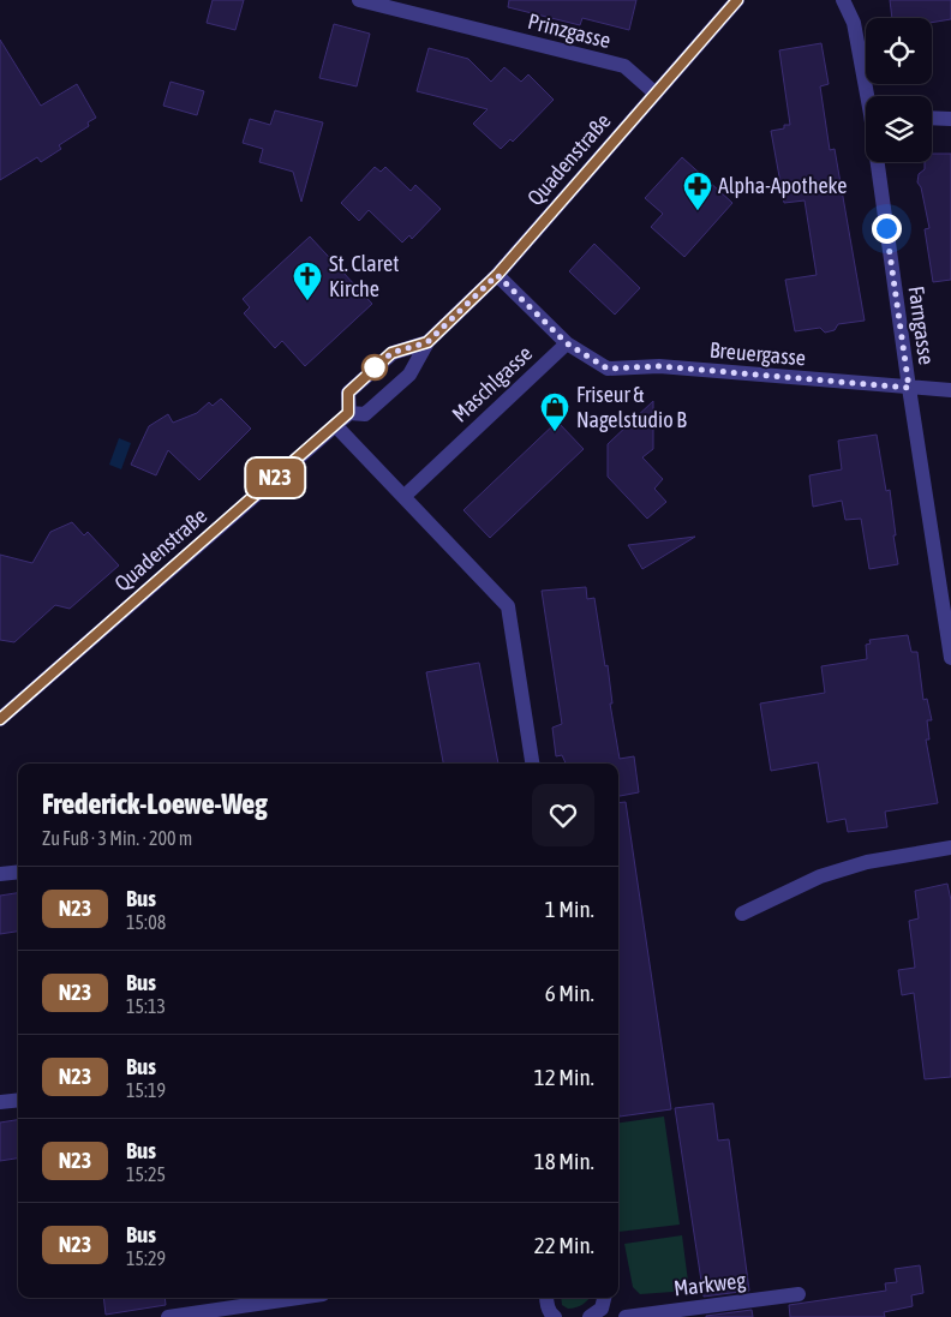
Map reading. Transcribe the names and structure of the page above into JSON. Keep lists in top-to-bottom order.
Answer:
{
  "streets": {
    "street": [
      "Prinzgasse",
      "Quadenstraße",
      "Farngasse",
      "Breuergasse",
      "Maschlgasse",
      "Markweg"
    ]
  },
  "crossings": [
    ["Prinzgasse", "Quadenstraße"],
    ["Quadenstraße", "Maschlgasse"],
    ["Farngasse", "Breuergasse"],
    ["Breuergasse", "Maschlgasse"]
  ],
  "places": {
    "pharmacy": ["Alpha-Apotheke"],
    "church": ["St. Claret Kirche"],
    "shop": ["Friseur & Nagelstudio B"]
  },
  "lines": ["bus line N23"],
  "page": {
    "on_map": "N23",
    "heading": ["Frederick-Loewe-Weg", "Zu Fuß · 3 Min. · 200 m"],
    "list": [
      {
        "mark": "N23",
        "name": "Bus",
        "note": "15:08",
        "value": "1 Min."
      },
      {
        "mark": "N23",
        "name": "Bus",
        "note": "15:13",
        "value": "6 Min."
      },
      {
        "mark": "N23",
        "name": "Bus",
        "note": "15:19",
        "value": "12 Min."
      },
      {
        "mark": "N23",
        "name": "Bus",
        "note": "15:25",
        "value": "18 Min."
      },
      {
        "mark": "N23",
        "name": "Bus",
        "note": "15:29",
        "value": "22 Min."
      }
    ]
  }
}
